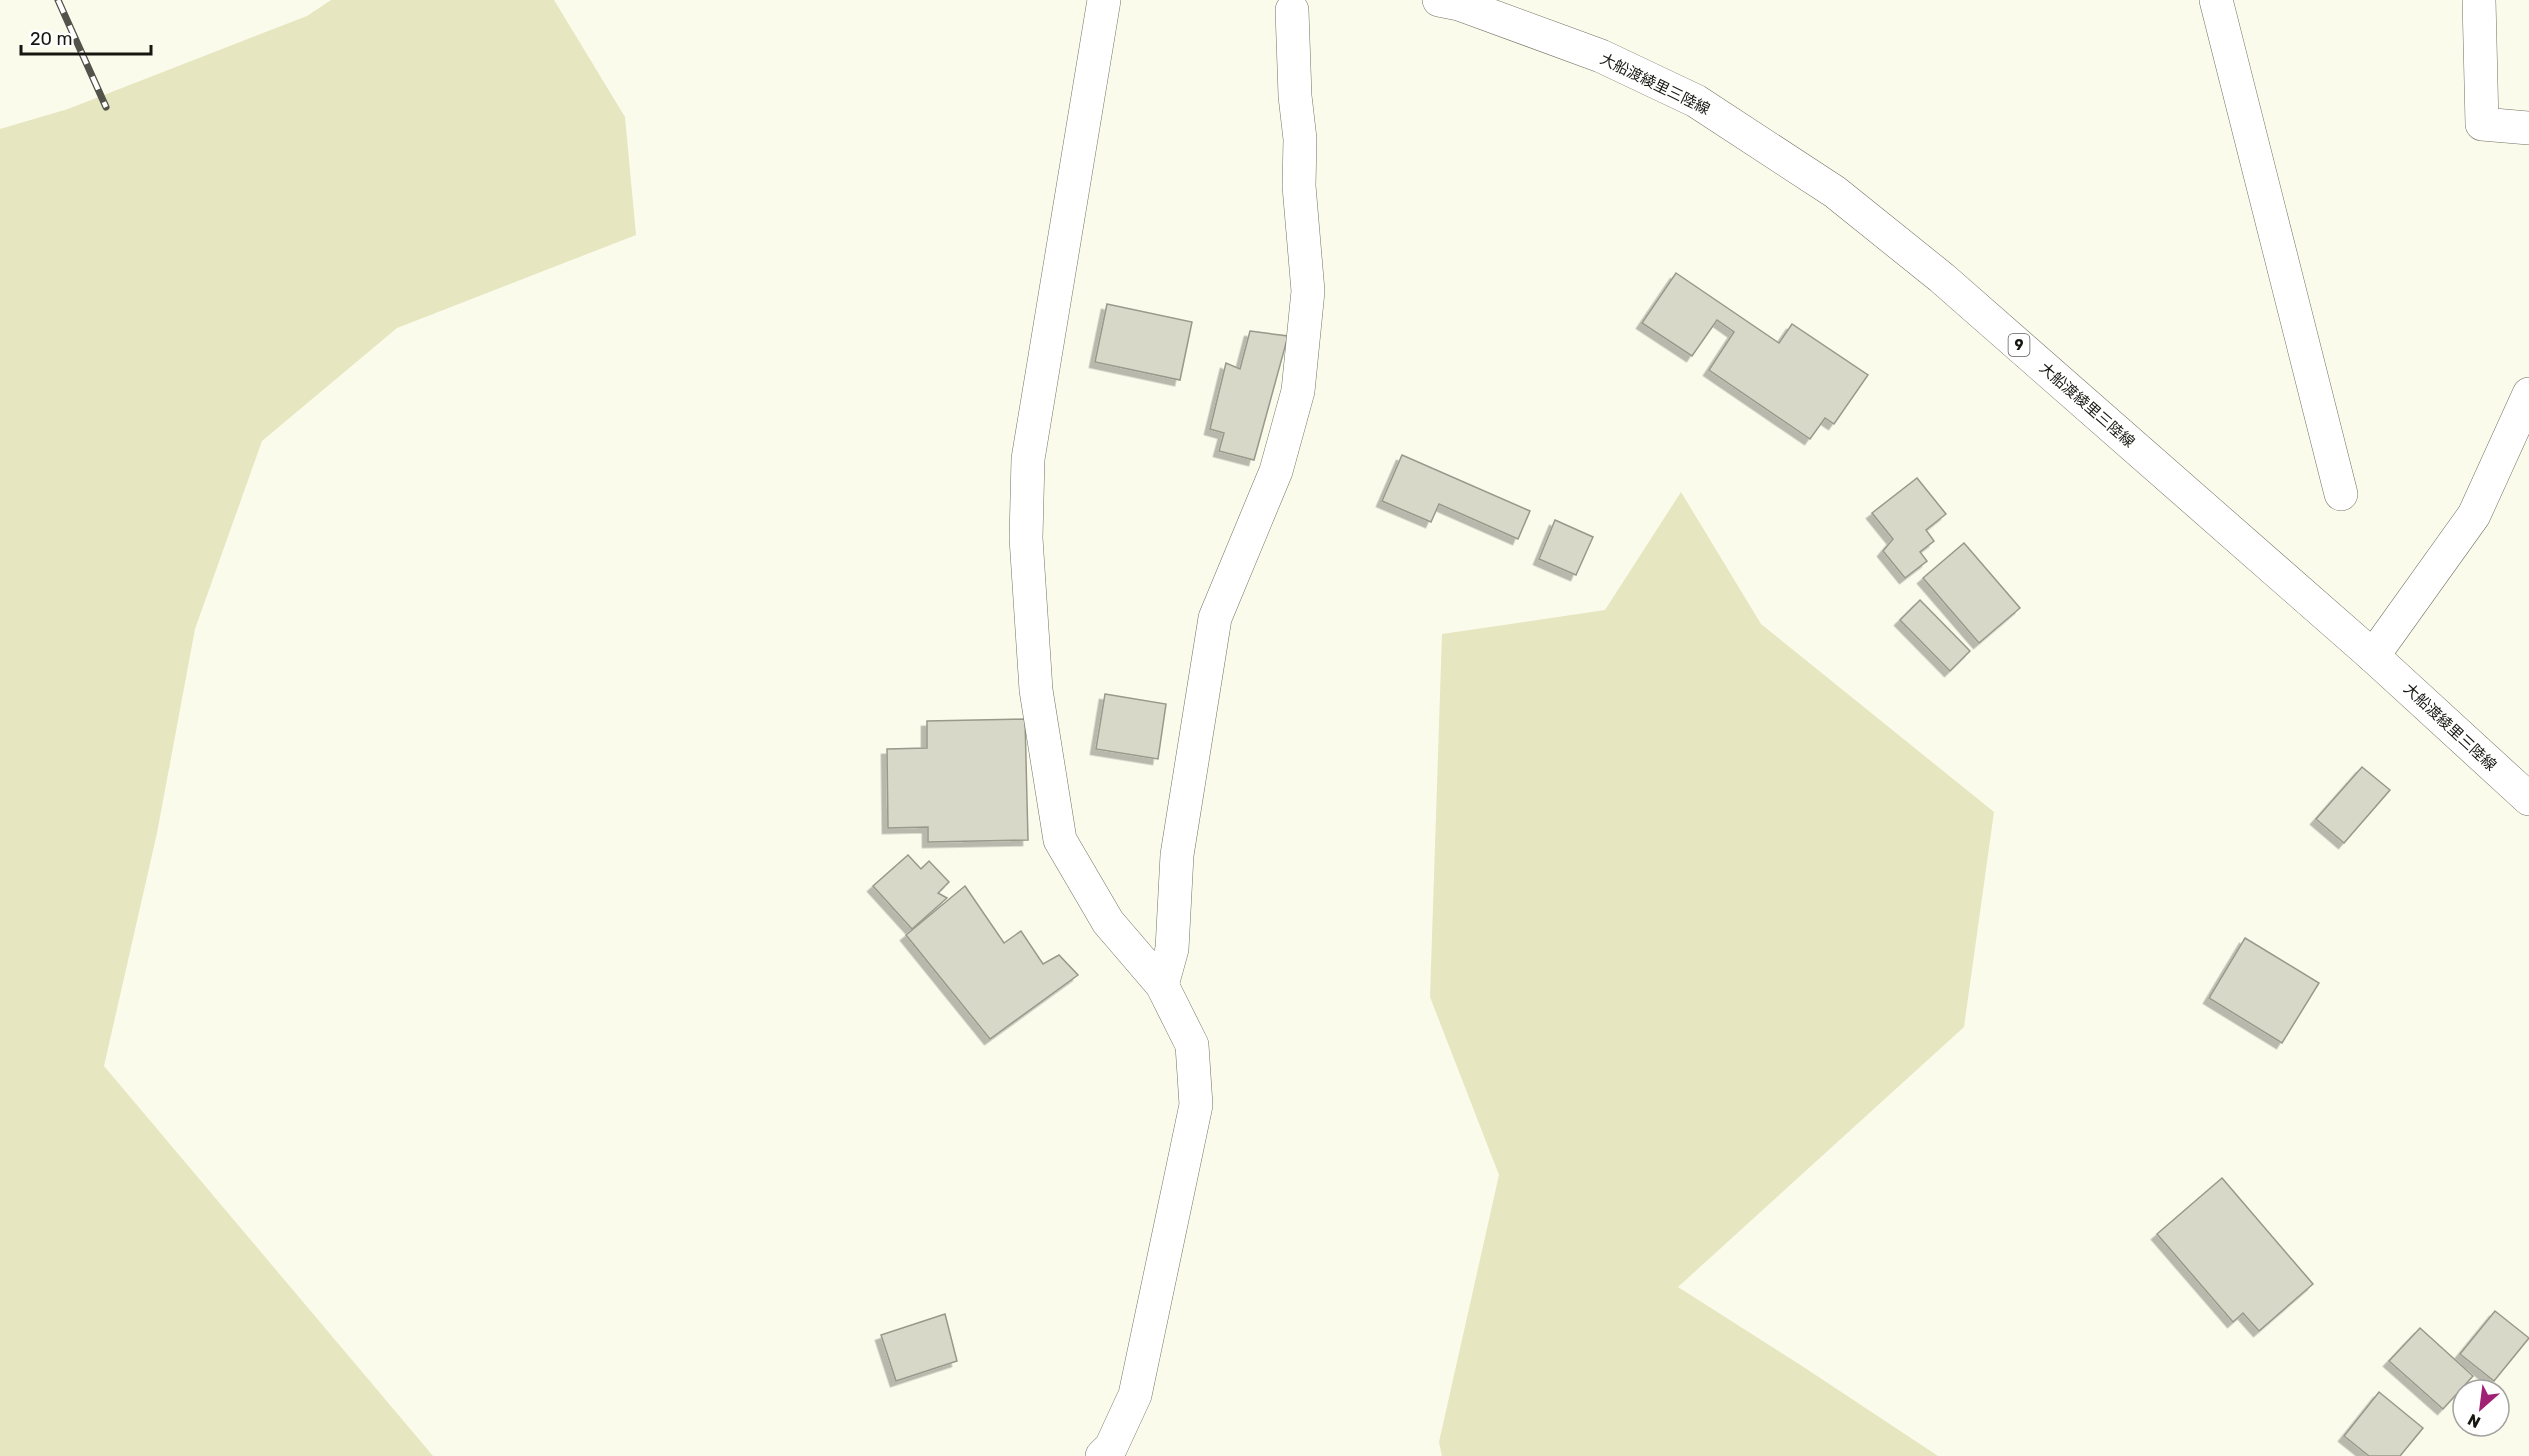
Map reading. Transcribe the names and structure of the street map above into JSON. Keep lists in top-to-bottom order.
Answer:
{
  "streets": {
    "street": ["大船渡綾里三陸線", "9"]
  },
  "scale_bar": "20 m",
  "north": "bottom left"
}
